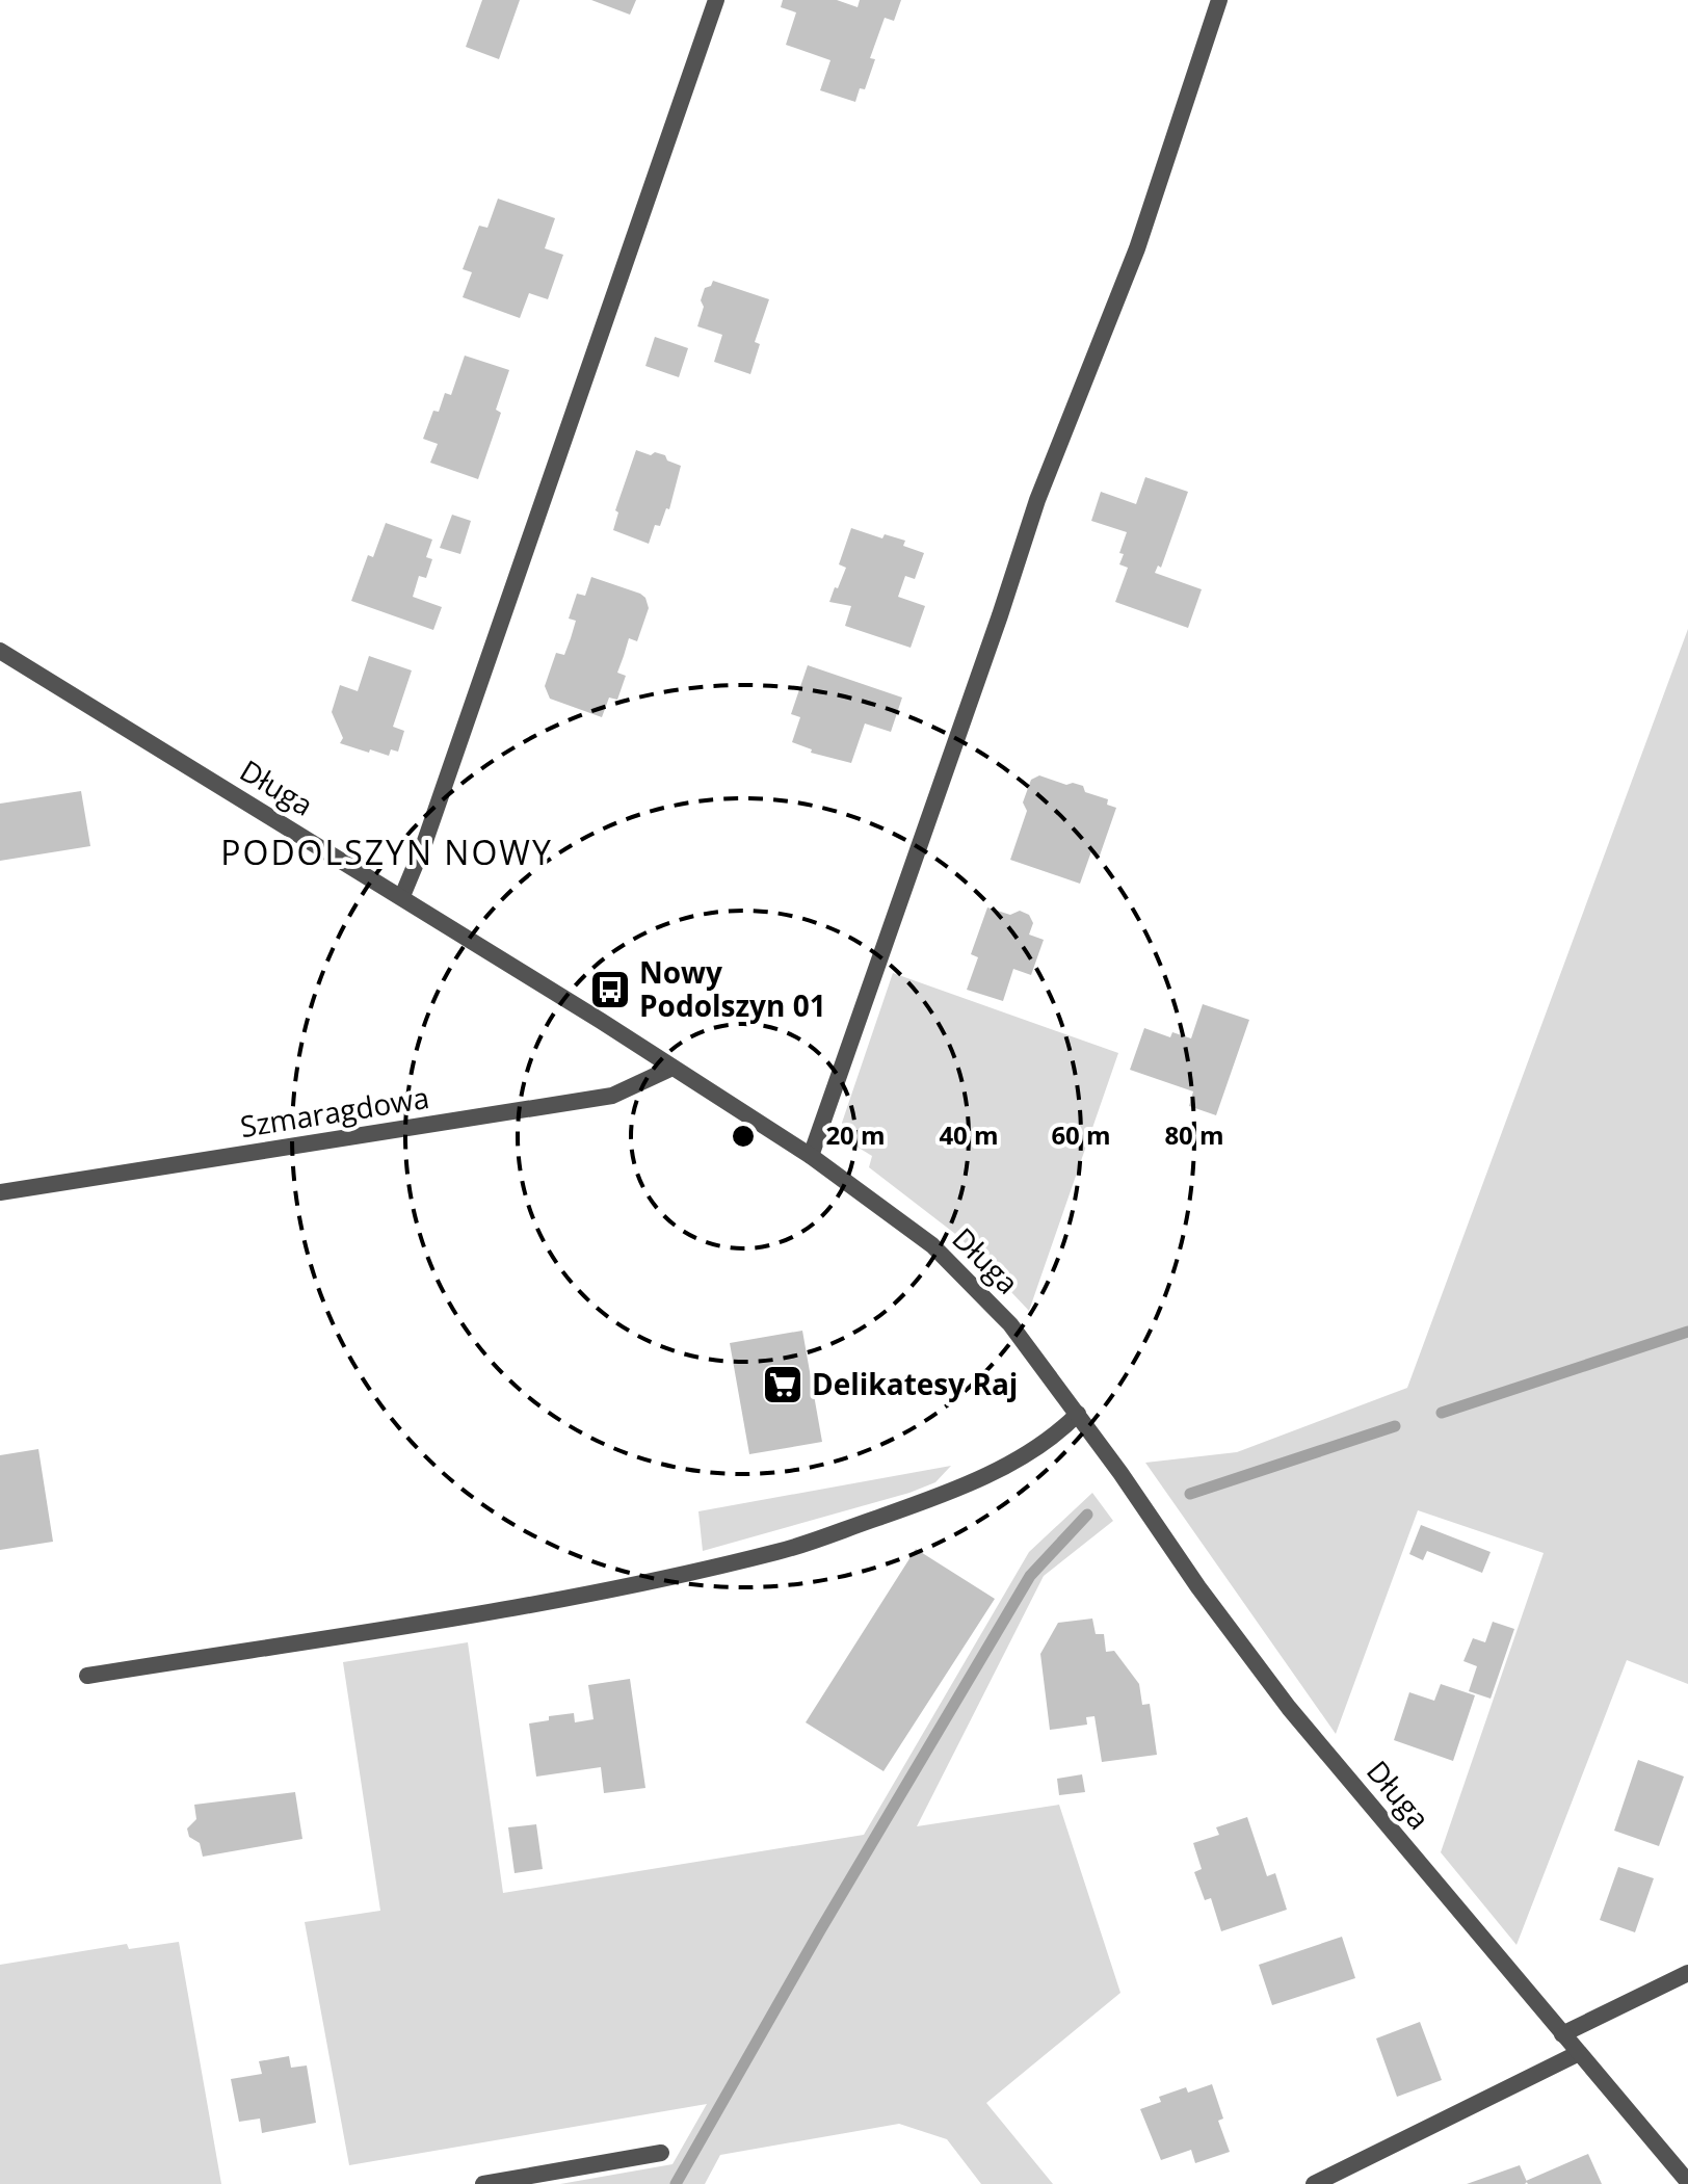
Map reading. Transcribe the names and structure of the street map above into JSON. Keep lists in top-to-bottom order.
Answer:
{
  "streets": {
    "street": ["Długa", "Szmaragdowa"]
  },
  "crossings": [
    ["Długa", "Szmaragdowa"]
  ],
  "districts": ["PODOLSZYN NOWY"],
  "places": {
    "bus stop": ["Nowy Podolszyn 01"],
    "supermarket": ["Delikatesy Raj"]
  },
  "rings": [
    "20 m",
    "40 m",
    "60 m",
    "80 m"
  ]
}
